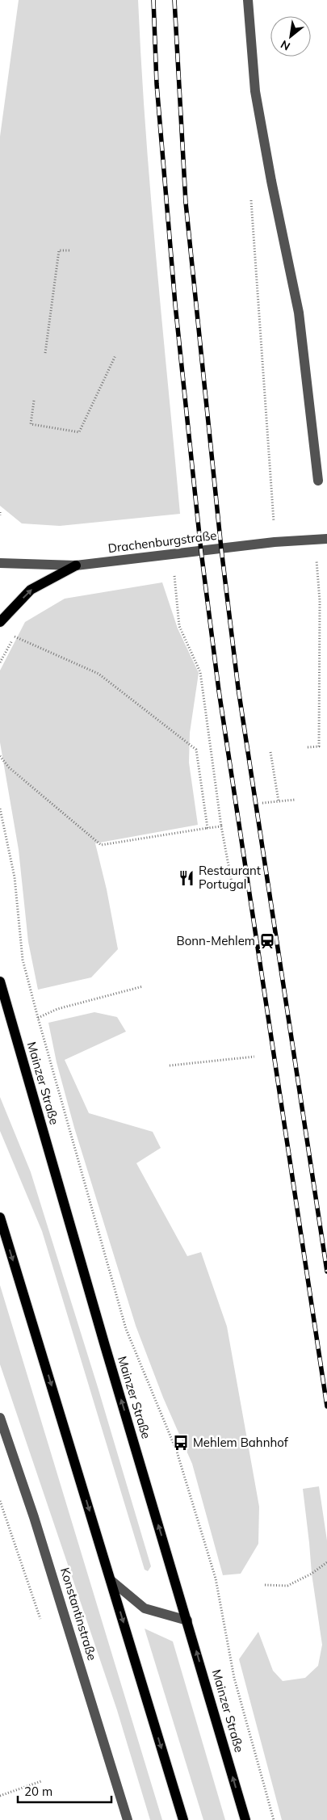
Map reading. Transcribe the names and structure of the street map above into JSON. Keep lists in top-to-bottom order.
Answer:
{
  "streets": {
    "main road": ["Mainzer Straße"],
    "street": ["Drachenburgstraße", "Konstantinstraße"]
  },
  "places": {
    "restaurant": ["Restaurant Portugal"],
    "station": ["Bonn-Mehlem"],
    "bus stop": ["Mehlem Bahnhof"]
  },
  "scale_bar": "20 m",
  "north": "bottom left"
}
